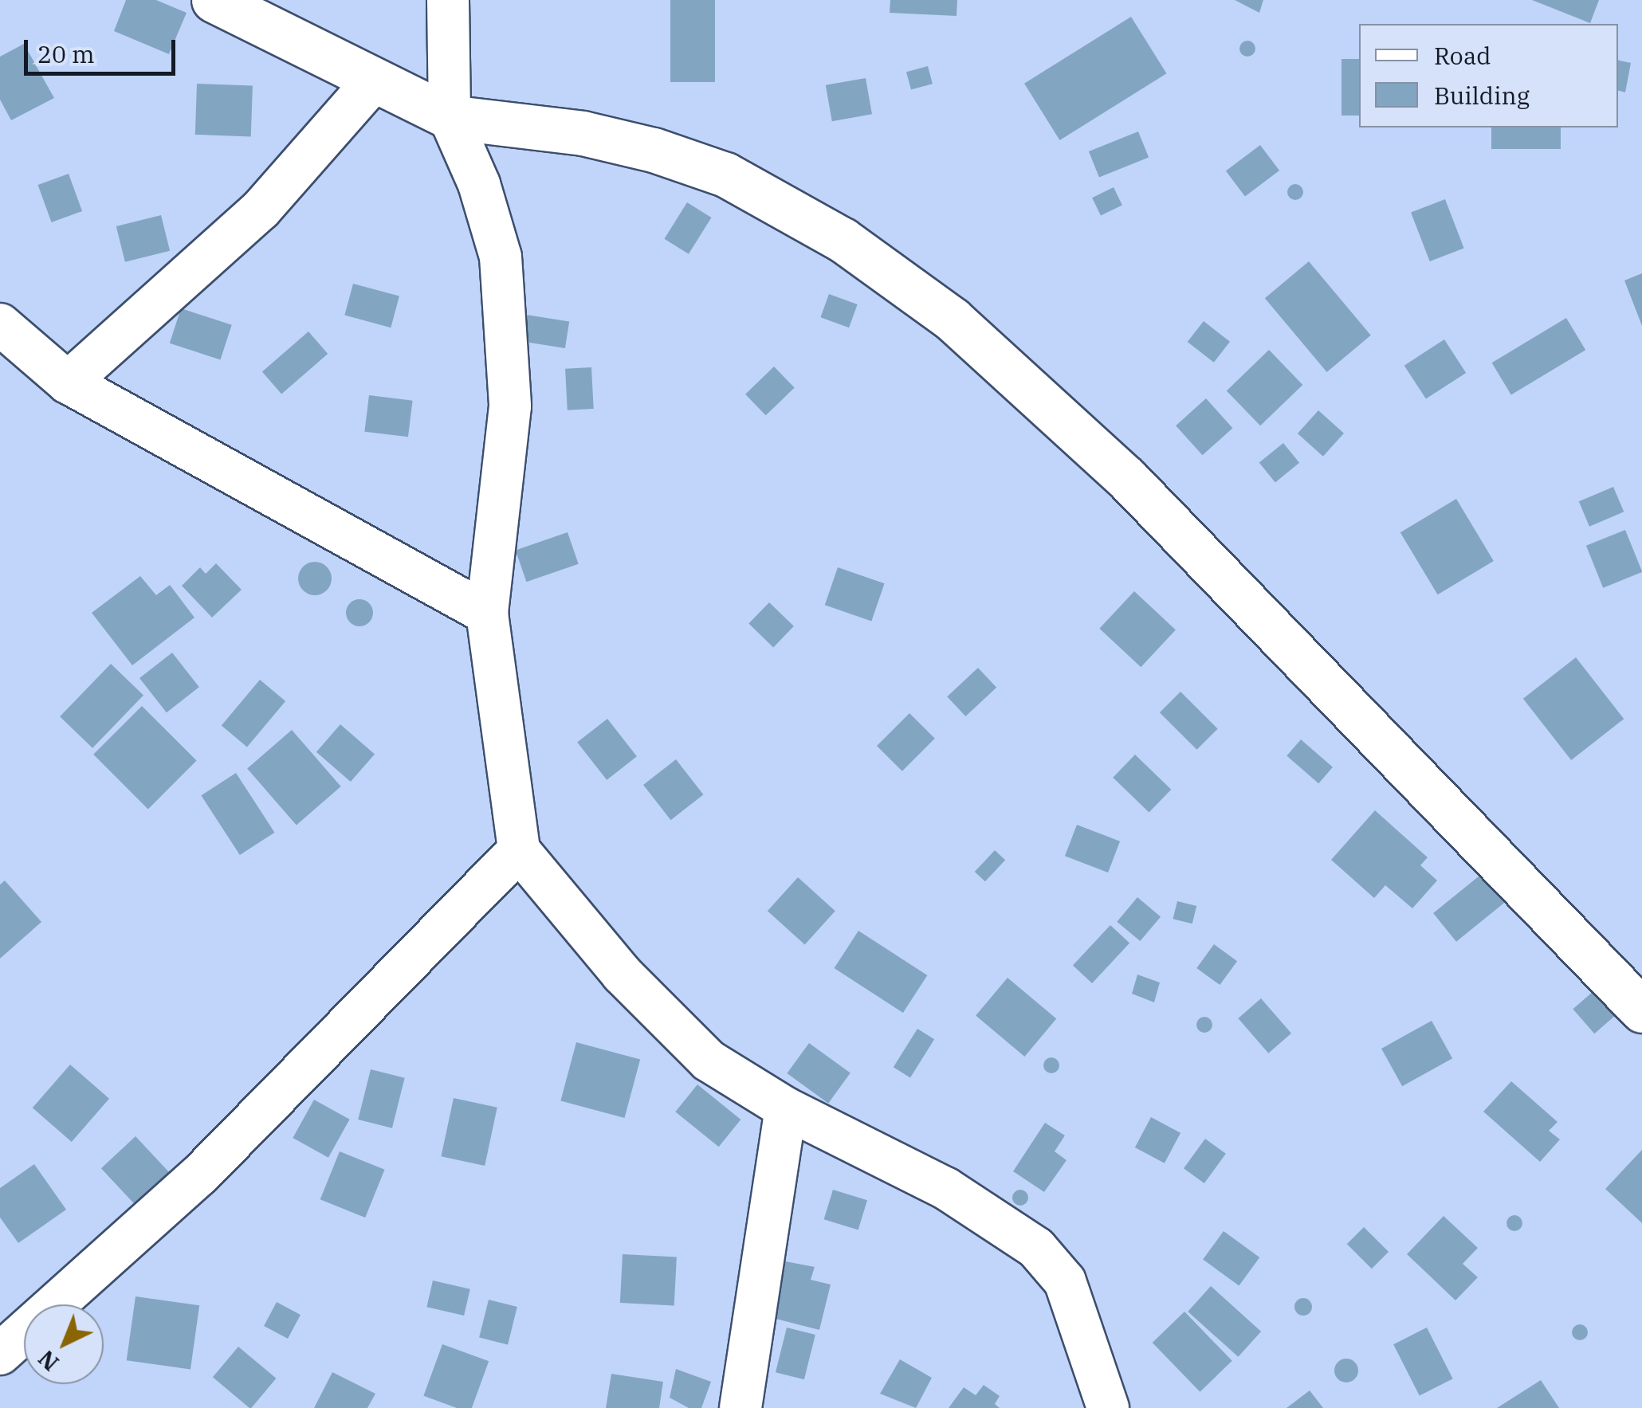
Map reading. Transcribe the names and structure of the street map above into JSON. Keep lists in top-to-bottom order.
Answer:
{
  "legend": ["Road", "Building"],
  "scale_bar": "20 m",
  "north": "bottom left"
}
